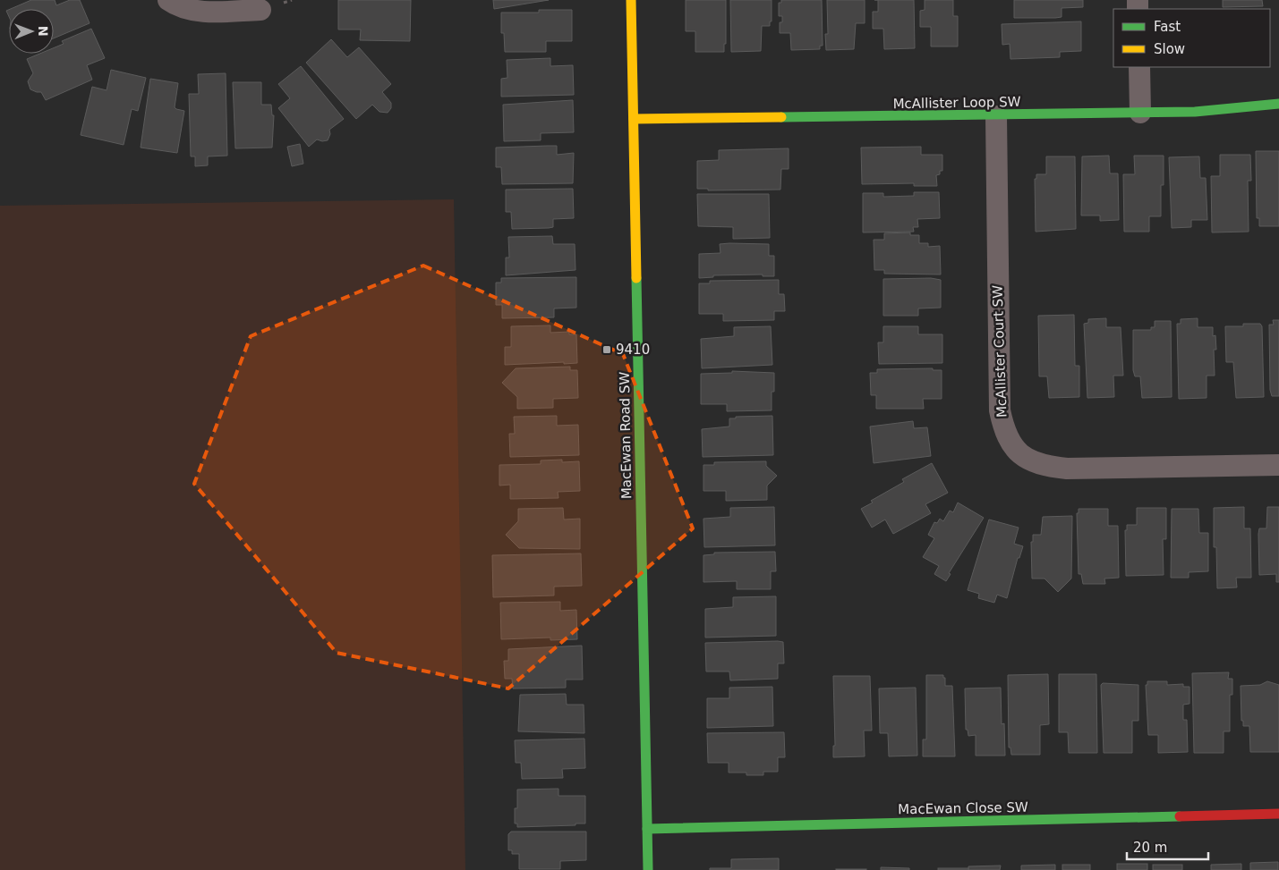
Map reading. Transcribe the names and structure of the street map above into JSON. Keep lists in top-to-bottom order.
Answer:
{
  "streets": {
    "street": [
      "McAllister Loop SW",
      "McAllister Court SW",
      "MacEwan Road SW",
      "MacEwan Close SW"
    ]
  },
  "crossings": [
    ["McAllister Loop SW", "McAllister Court SW"],
    ["McAllister Loop SW", "MacEwan Road SW"],
    ["MacEwan Road SW", "MacEwan Close SW"]
  ],
  "places": {
    "transit": ["9410"]
  },
  "legend": ["Fast", "Slow"],
  "scale_bar": "20 m",
  "north": "right"
}
